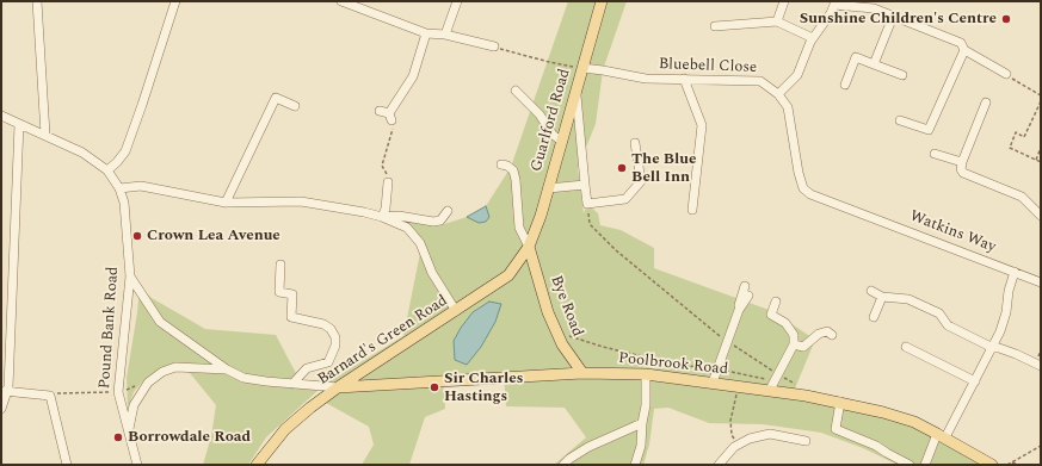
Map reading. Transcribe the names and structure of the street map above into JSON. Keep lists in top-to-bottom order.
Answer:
{
  "streets": {
    "main road": [
      "Guarlford Road",
      "Bye Road",
      "Barnard's Green Road",
      "Poolbrook Road"
    ],
    "street": ["Bluebell Close", "Watkins Way", "Pound Bank Road"]
  },
  "crossings": [
    ["Bluebell Close", "Guarlford Road"],
    ["Bluebell Close", "Watkins Way"],
    ["Guarlford Road", "Bye Road"],
    ["Guarlford Road", "Barnard's Green Road"],
    ["Bye Road", "Barnard's Green Road"],
    ["Bye Road", "Poolbrook Road"],
    ["Barnard's Green Road", "Poolbrook Road"]
  ],
  "places": [
    "Sunshine Children's Centre",
    "The Blue Bell Inn",
    "Crown Lea Avenue",
    "Sir Charles Hastings",
    "Borrowdale Road"
  ]
}
